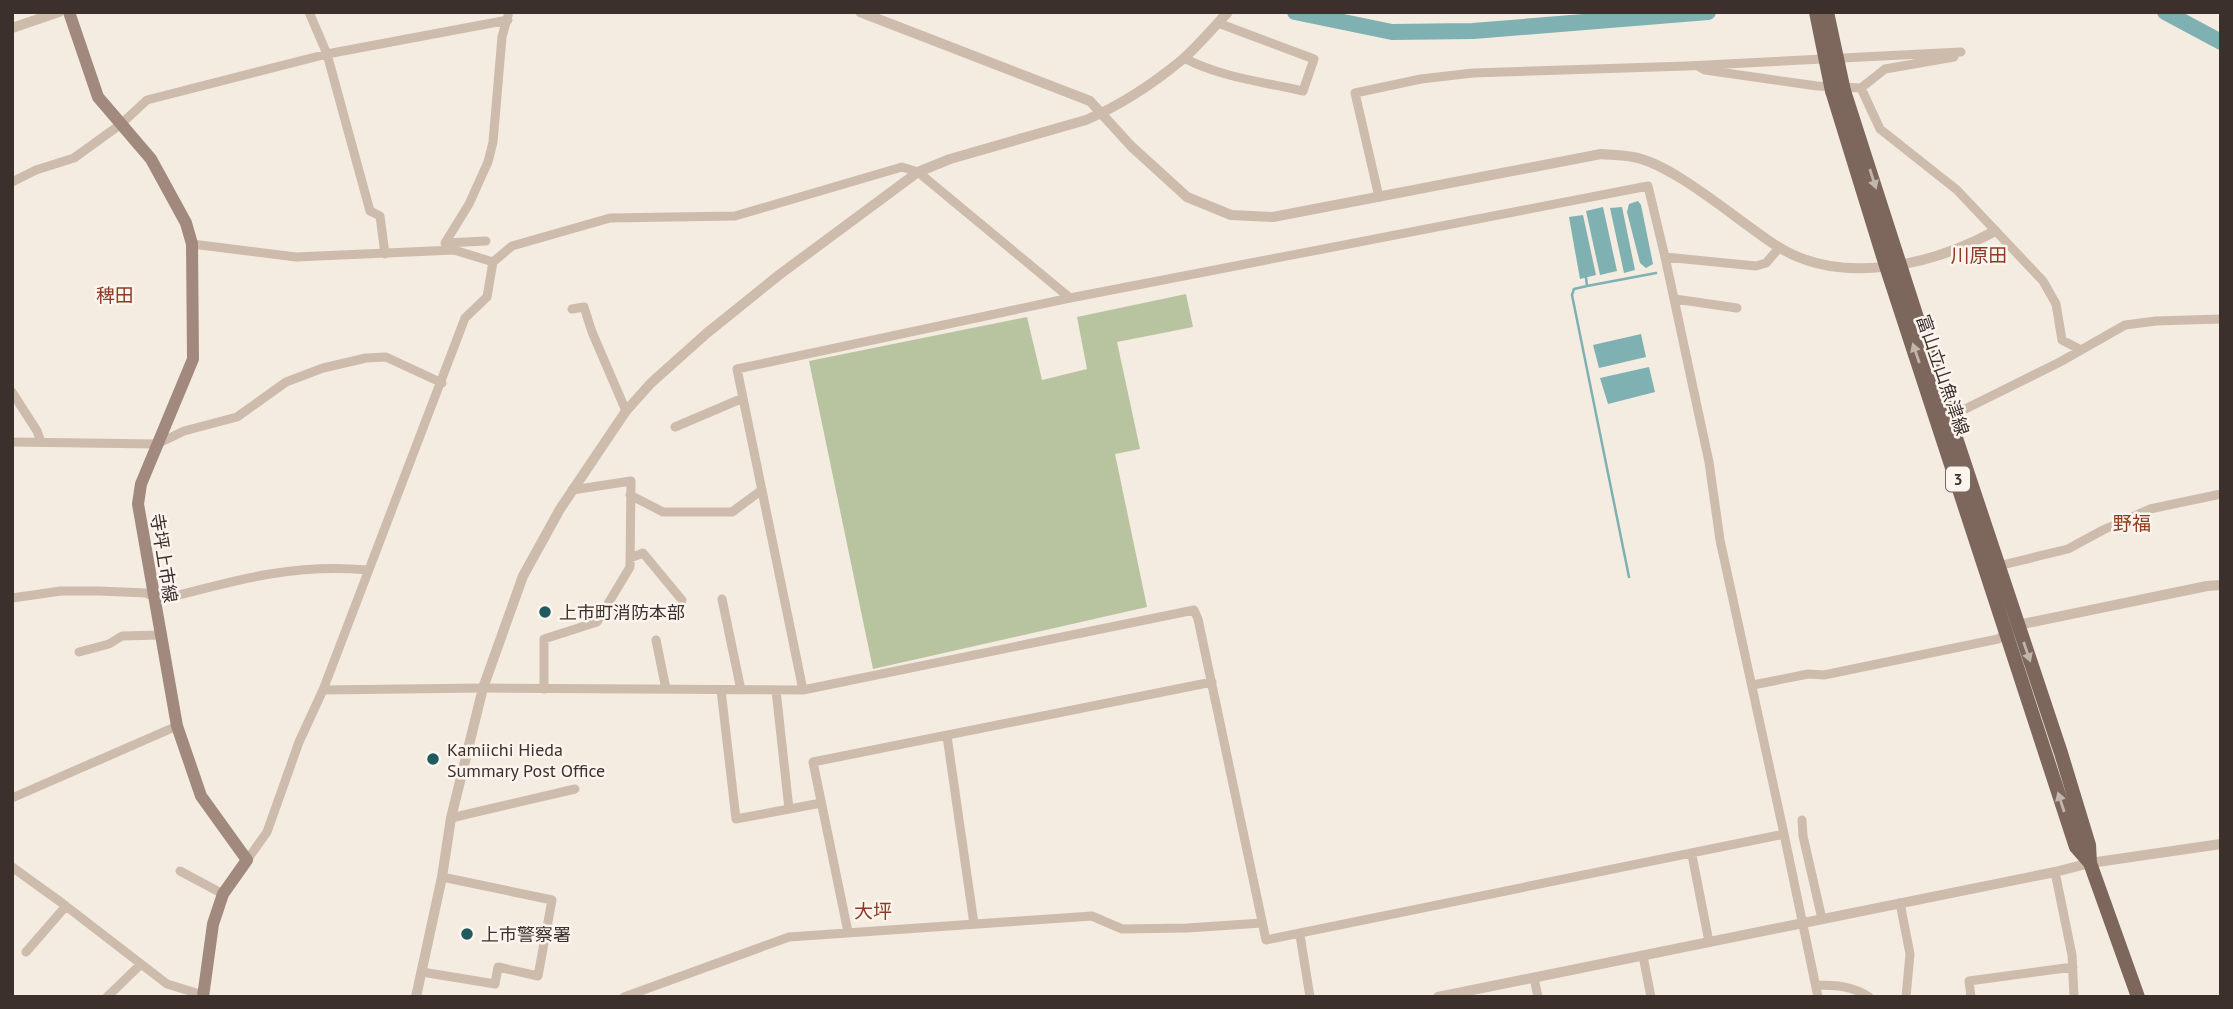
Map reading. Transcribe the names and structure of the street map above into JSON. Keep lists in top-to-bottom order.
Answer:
{
  "streets": {
    "main road": ["富山立山魚津線", "3", "寺坪上市線"]
  },
  "districts": [
    "川原田",
    "稗田",
    "野福",
    "大坪"
  ],
  "places": ["上市町消防本部", "Kamiichi Hieda Summary Post Office", "上市警察署"]
}
